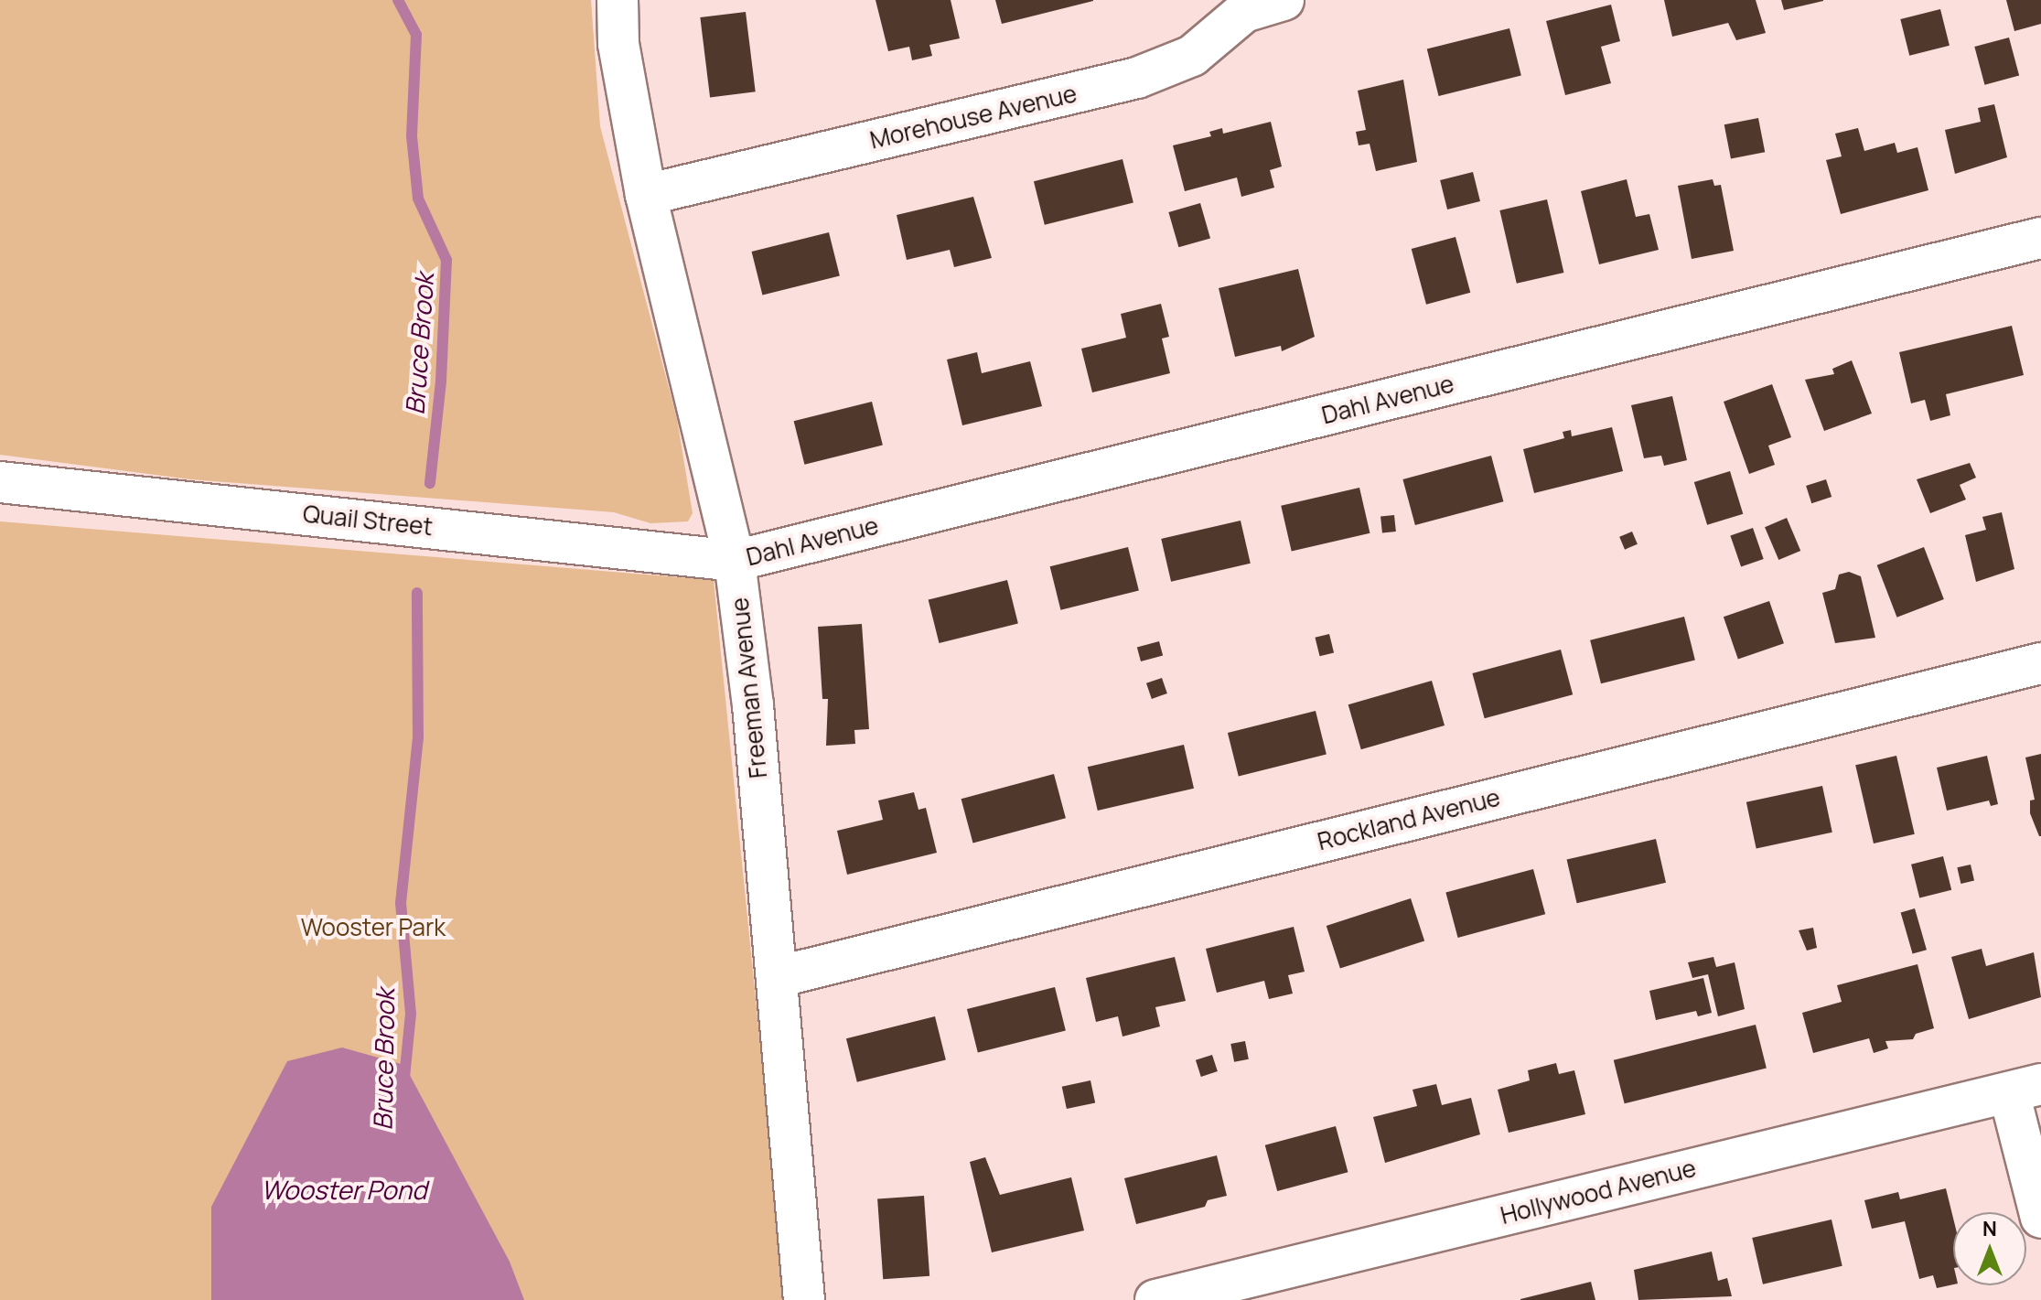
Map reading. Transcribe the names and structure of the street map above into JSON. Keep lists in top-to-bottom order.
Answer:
{
  "streets": {
    "street": [
      "Morehouse Avenue",
      "Dahl Avenue",
      "Quail Street",
      "Freeman Avenue",
      "Rockland Avenue",
      "Hollywood Avenue"
    ]
  },
  "crossings": [
    ["Morehouse Avenue", "Freeman Avenue"],
    ["Dahl Avenue", "Quail Street"],
    ["Dahl Avenue", "Freeman Avenue"],
    ["Quail Street", "Freeman Avenue"],
    ["Freeman Avenue", "Rockland Avenue"]
  ],
  "water": ["Bruce Brook", "Wooster Pond"],
  "parks": ["Wooster Park"],
  "north": "top"
}
